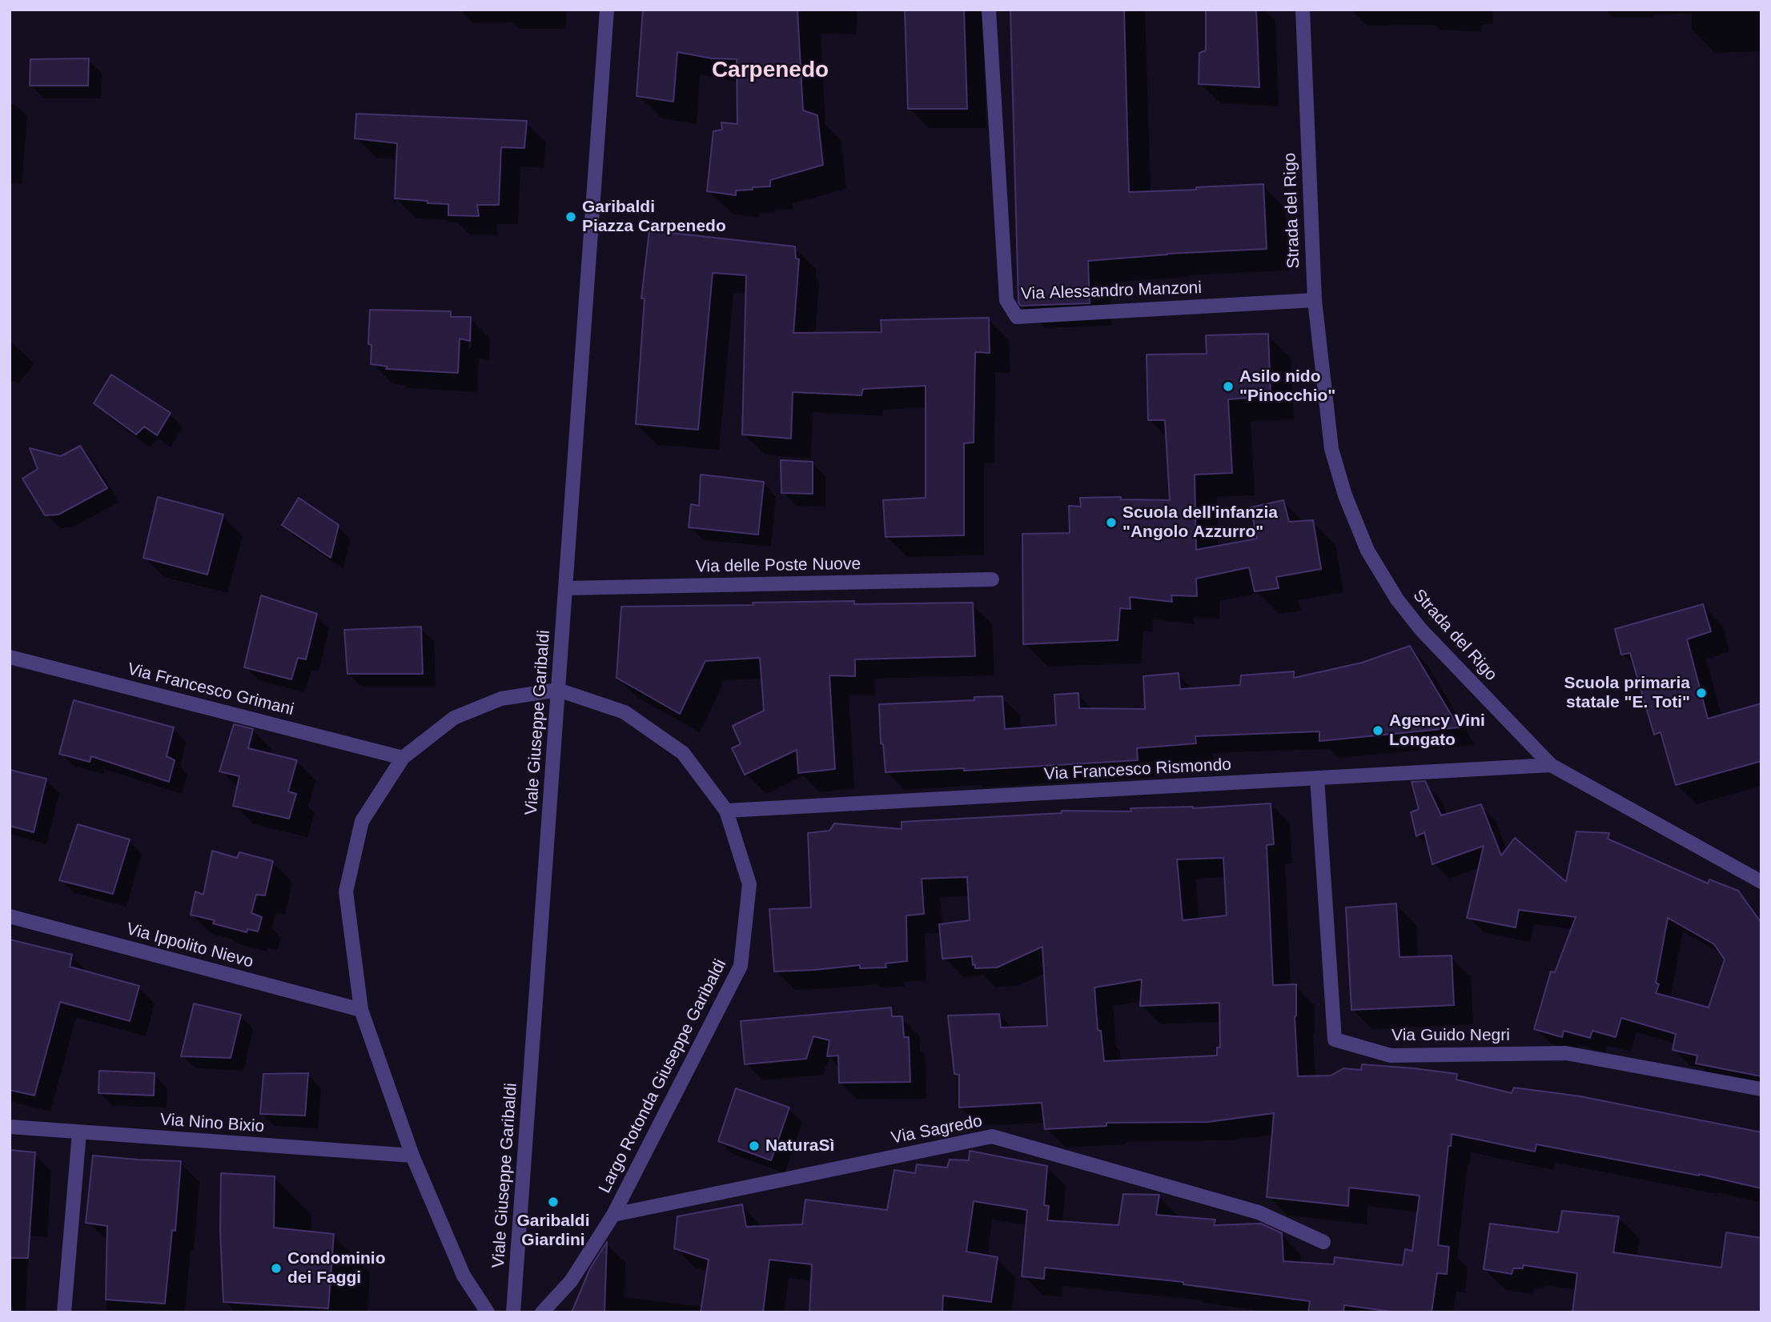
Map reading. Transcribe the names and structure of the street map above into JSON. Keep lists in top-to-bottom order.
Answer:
{
  "streets": {
    "street": [
      "Strada del Rigo",
      "Via Alessandro Manzoni",
      "Via delle Poste Nuove",
      "Via Francesco Grimani",
      "Viale Giuseppe Garibaldi",
      "Via Francesco Rismondo",
      "Via Ippolito Nievo",
      "Via Guido Negri",
      "Largo Rotonda Giuseppe Garibaldi",
      "Via Nino Bixio",
      "Via Sagredo"
    ]
  },
  "crossings": [
    ["Strada del Rigo", "Via Alessandro Manzoni"],
    ["Strada del Rigo", "Via Francesco Rismondo"],
    ["Via delle Poste Nuove", "Viale Giuseppe Garibaldi"],
    ["Via Francesco Grimani", "Largo Rotonda Giuseppe Garibaldi"],
    ["Viale Giuseppe Garibaldi", "Largo Rotonda Giuseppe Garibaldi"],
    ["Via Francesco Rismondo", "Via Guido Negri"],
    ["Via Francesco Rismondo", "Largo Rotonda Giuseppe Garibaldi"],
    ["Via Ippolito Nievo", "Largo Rotonda Giuseppe Garibaldi"],
    ["Largo Rotonda Giuseppe Garibaldi", "Via Nino Bixio"],
    ["Largo Rotonda Giuseppe Garibaldi", "Via Sagredo"]
  ],
  "districts": ["Carpenedo"],
  "places": [
    "Garibaldi Piazza Carpenedo",
    "Asilo nido \"Pinocchio\"",
    "Scuola dell'infanzia \"Angolo Azzurro\"",
    "Scuola primaria statale \"E. Toti\"",
    "Agency Vini Longato",
    "NaturaSì",
    "Garibaldi Giardini",
    "Condominio dei Faggi"
  ]
}
